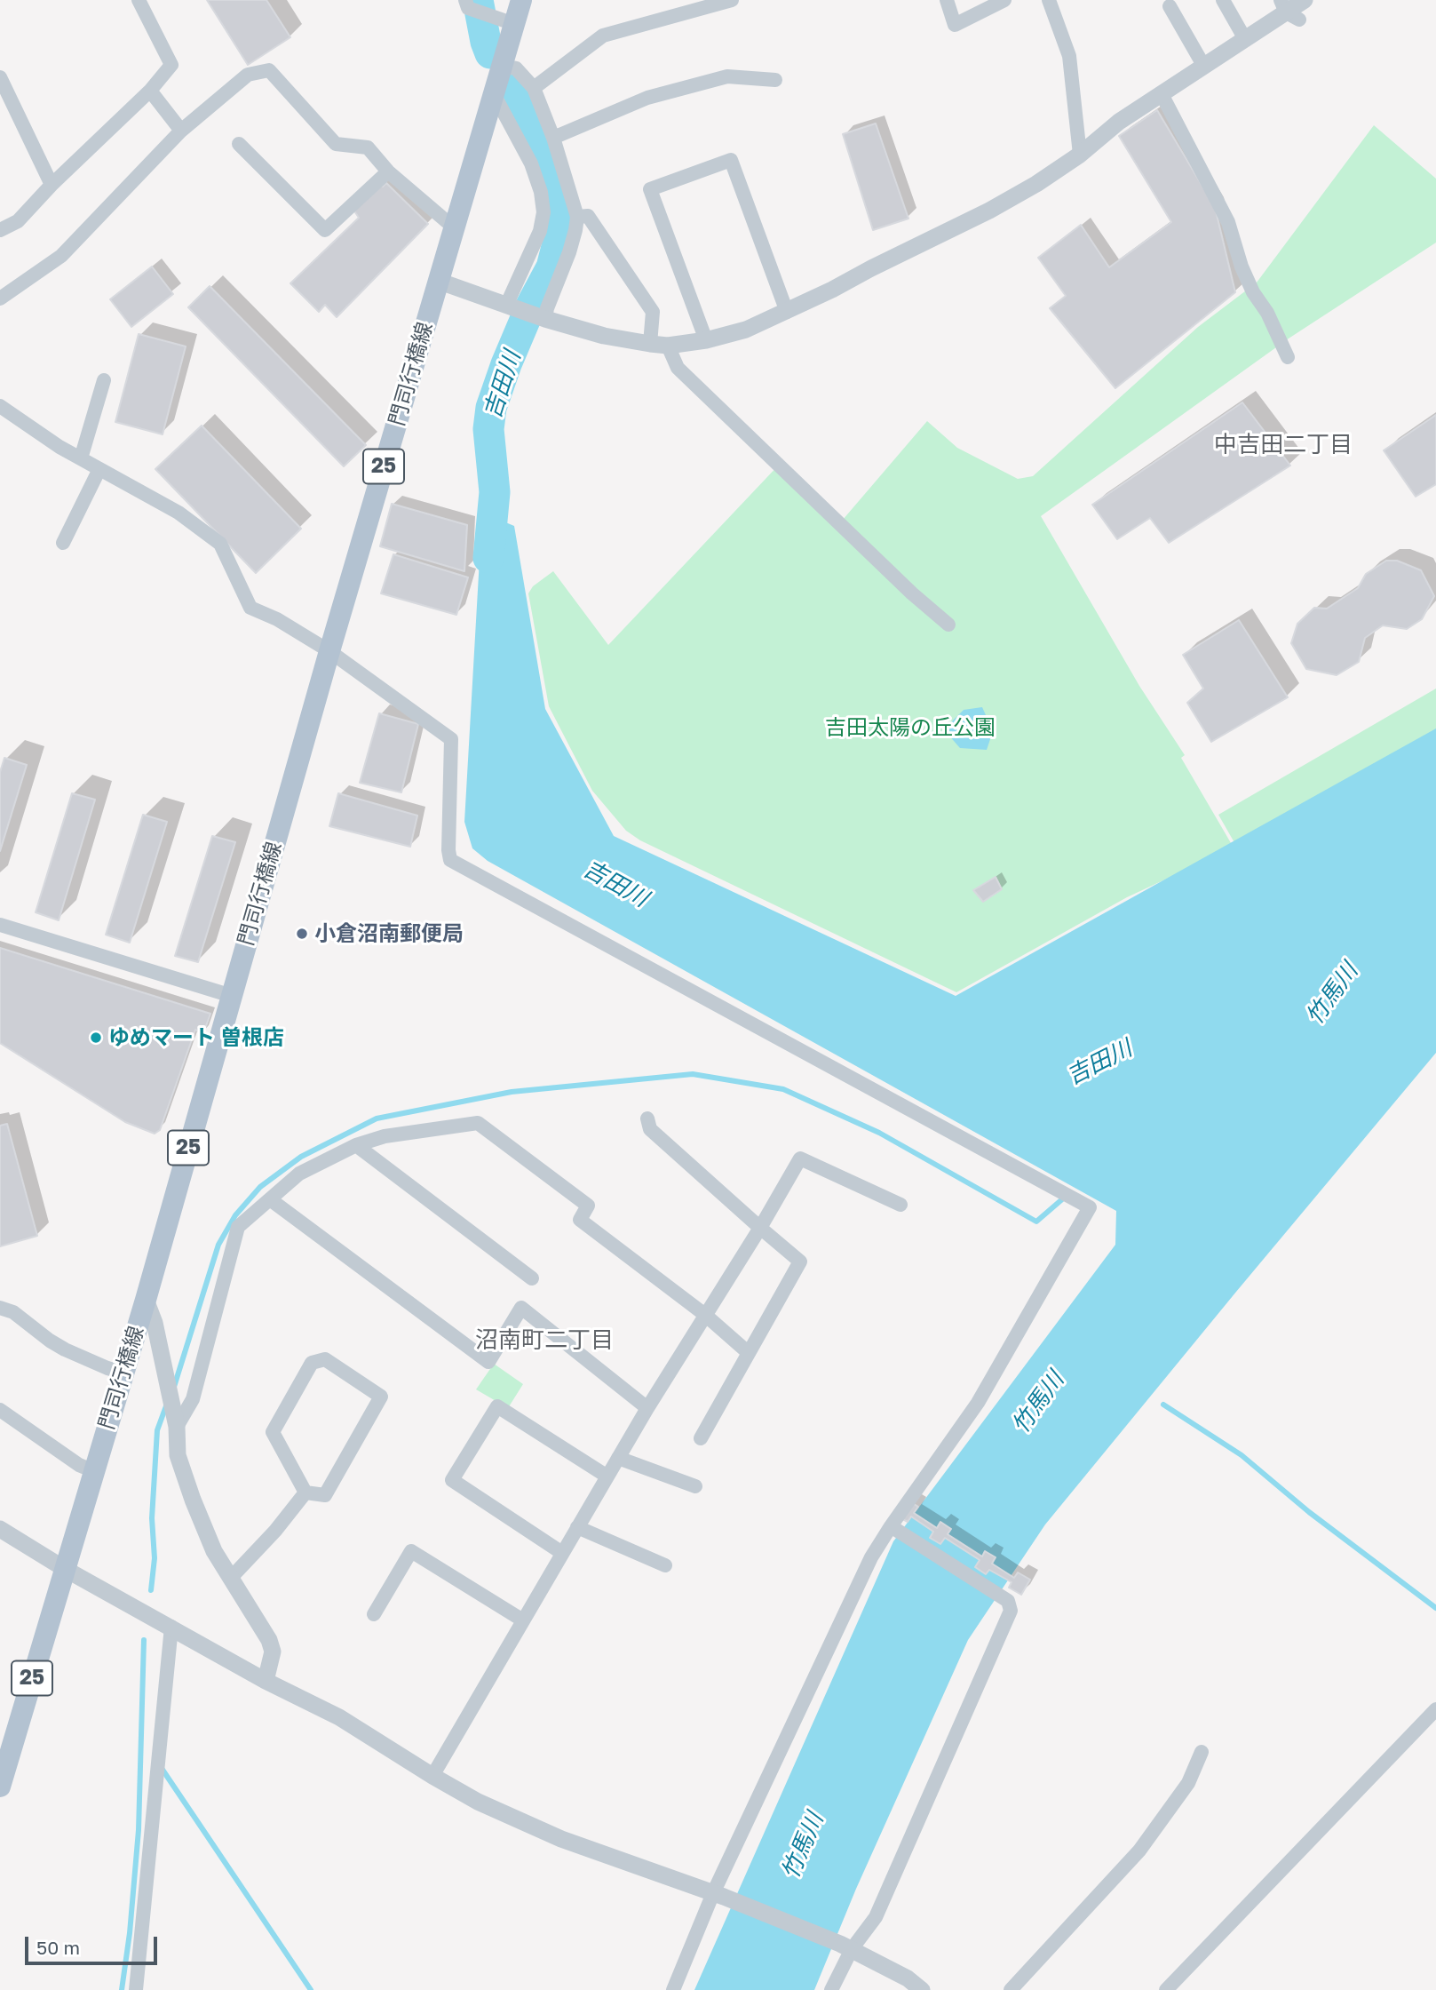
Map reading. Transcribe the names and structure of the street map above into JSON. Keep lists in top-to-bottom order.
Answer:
{
  "streets": {
    "main road": ["門司行橋線", "25"]
  },
  "districts": ["中吉田二丁目", "沼南町二丁目"],
  "water": ["吉田川", "竹馬川"],
  "parks": ["吉田太陽の丘公園"],
  "places": ["小倉沼南郵便局", "ゆめマート 曽根店"],
  "scale_bar": "50 m"
}
